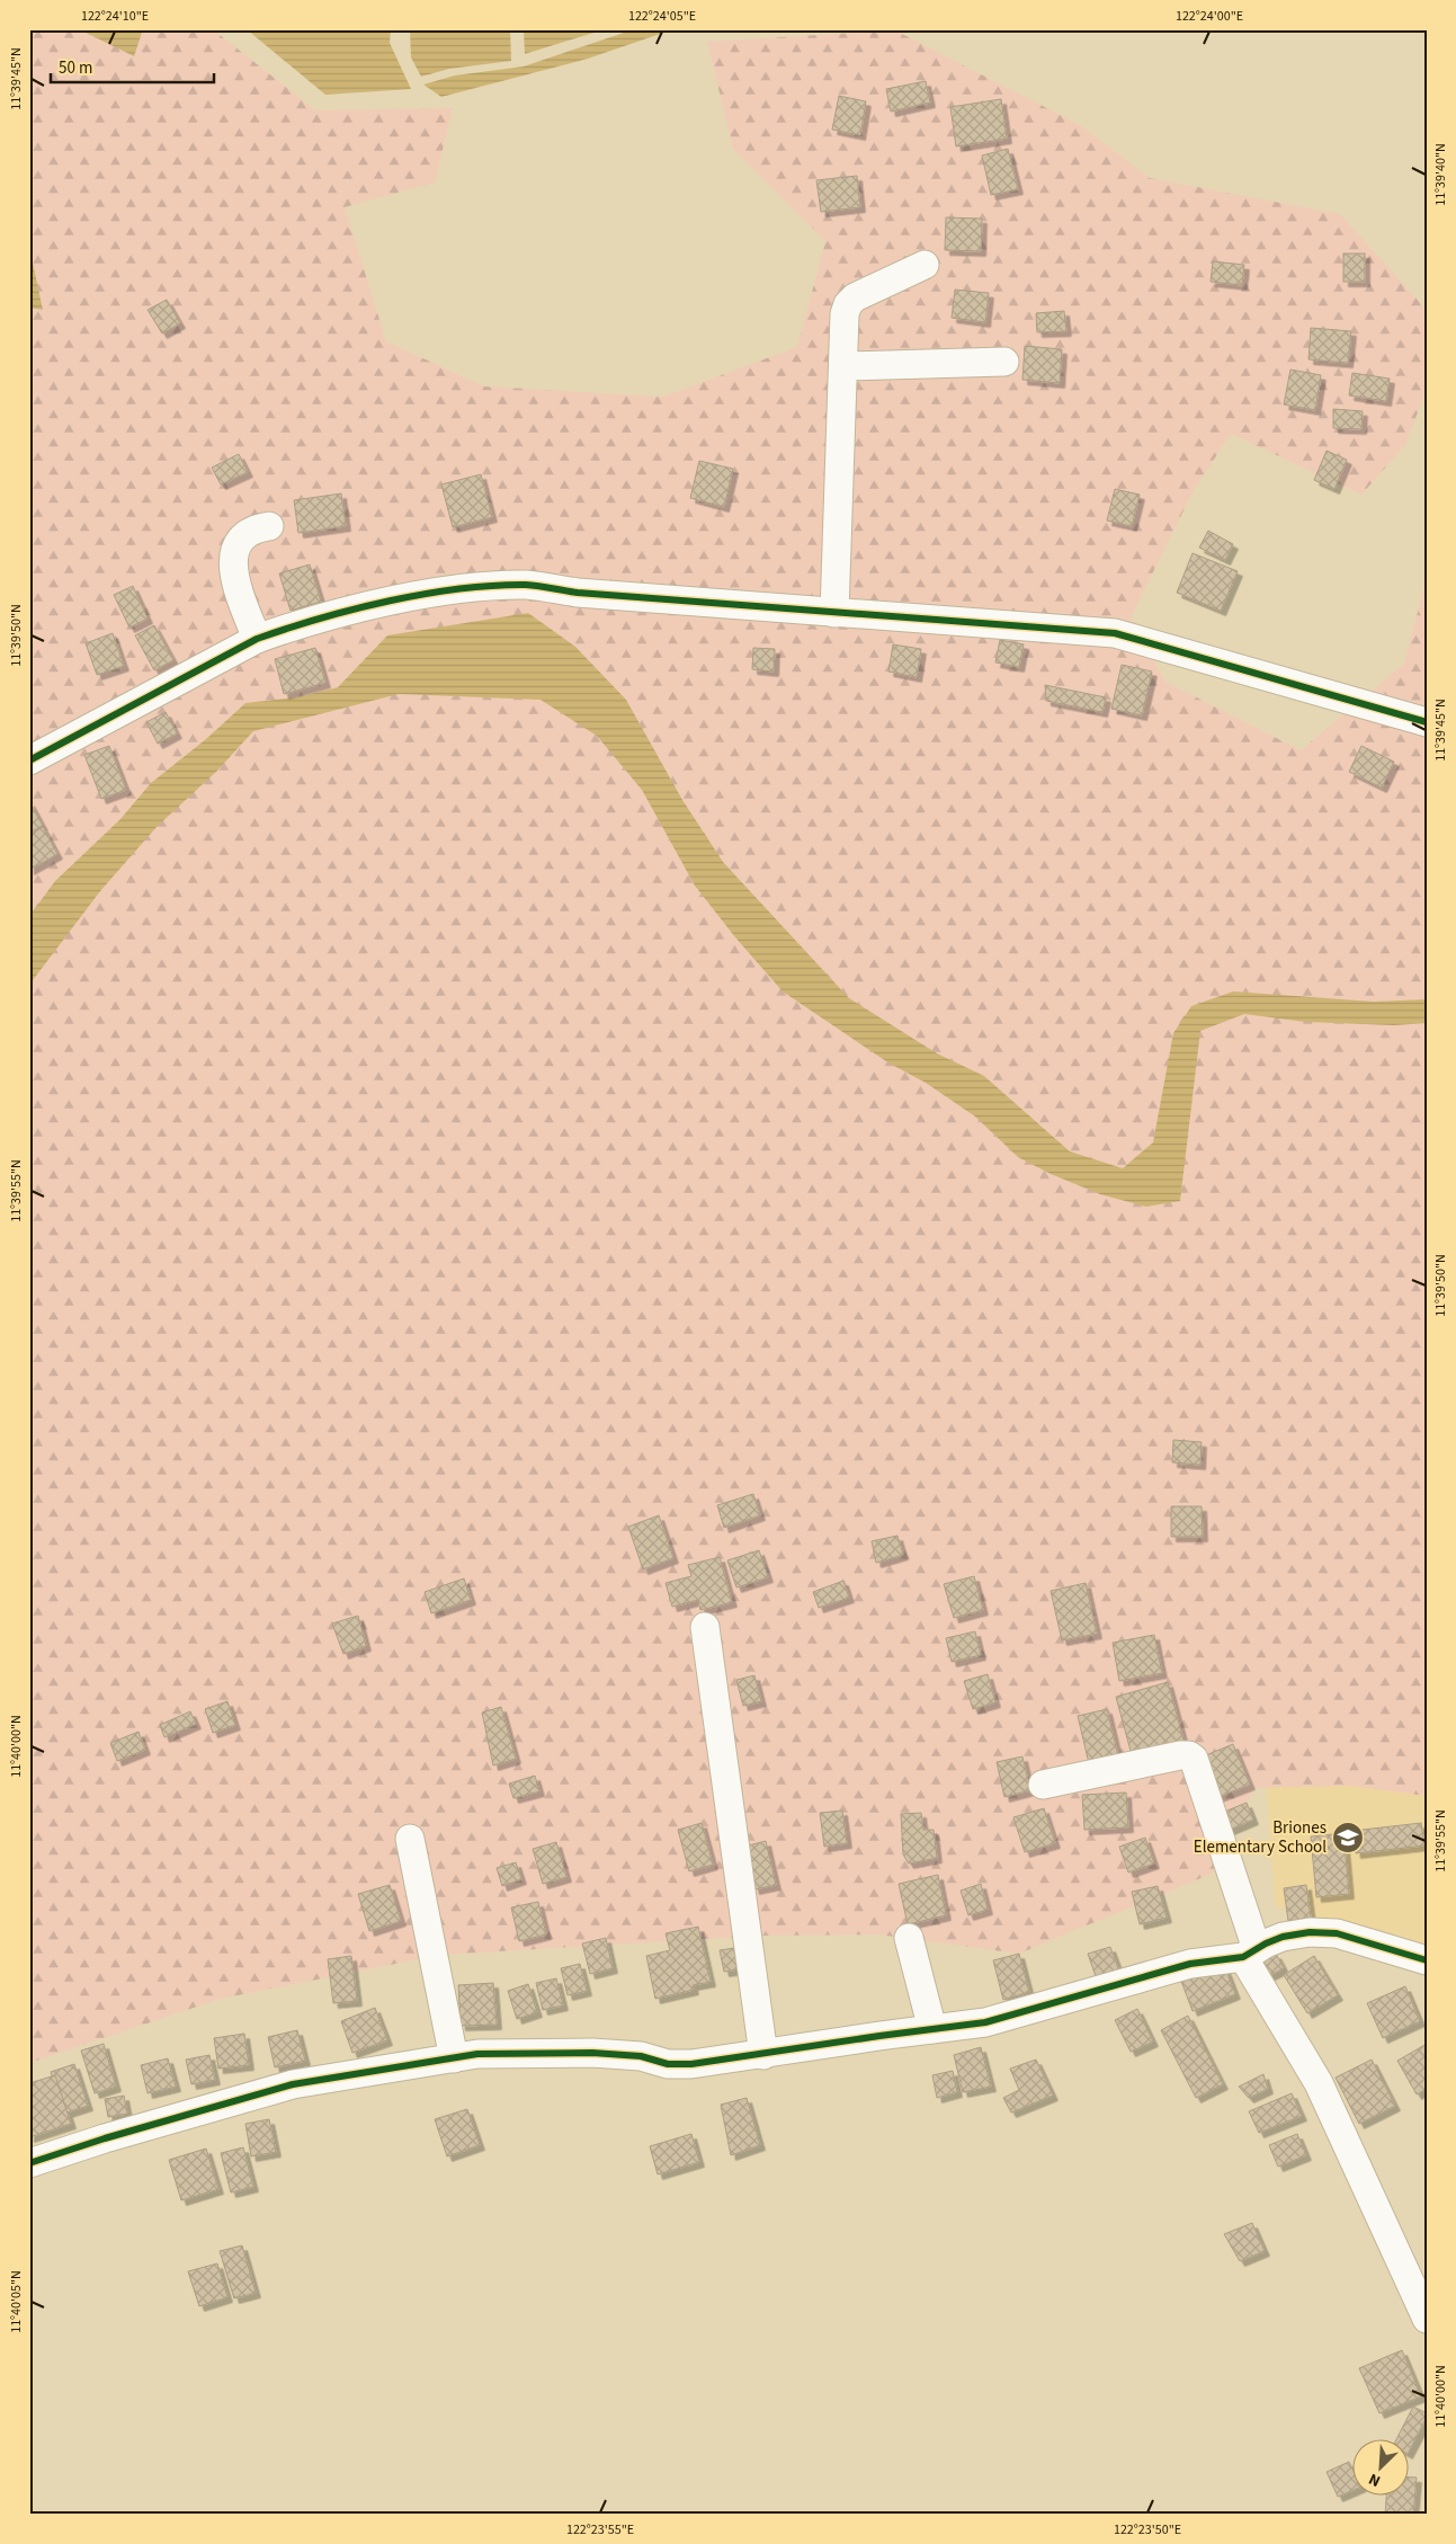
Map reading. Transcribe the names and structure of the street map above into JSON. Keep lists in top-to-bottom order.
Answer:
{
  "places": {
    "school or university": ["Briones Elementary School"]
  },
  "scale_bar": "50 m",
  "north": "bottom left",
  "coordinates": [
    "122°24'10\"E",
    "122°24'05\"E",
    "122°24'00\"E",
    "11°39'45\"N",
    "11°39'40\"N",
    "11°39'50\"N",
    "11°39'55\"N",
    "11°40'00\"N",
    "11°40'05\"N",
    "122°23'55\"E",
    "122°23'50\"E"
  ]
}
